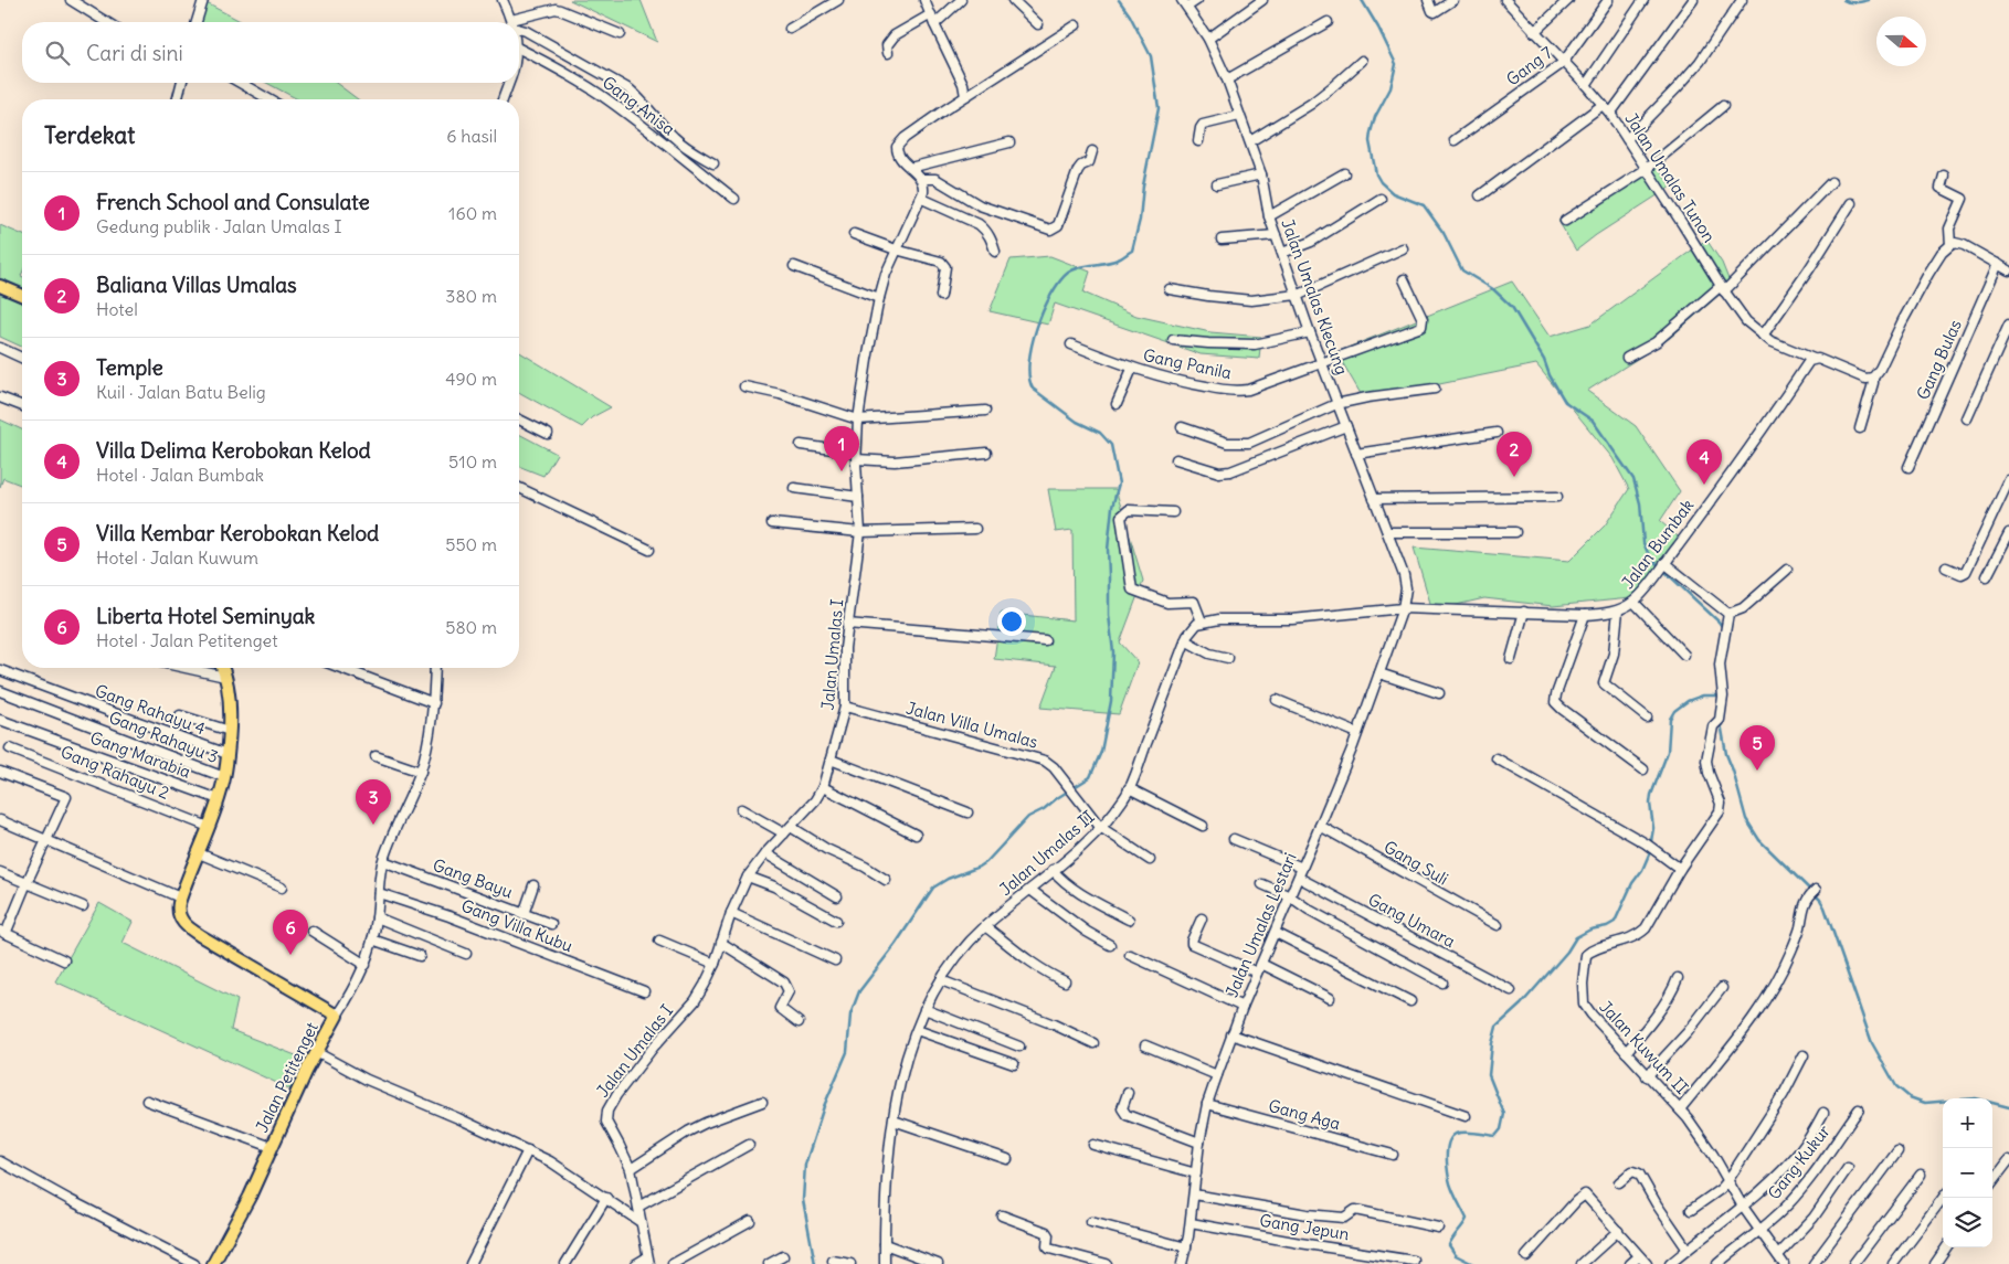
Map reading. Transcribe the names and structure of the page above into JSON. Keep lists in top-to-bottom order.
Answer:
{
  "streets": {
    "main road": ["Jalan Petitenget"],
    "street": [
      "Gang 7",
      "Gang Anisa",
      "Jalan Umalas Tunon",
      "Jalan Umalas Klecung",
      "Gang Bulas",
      "Gang Panila",
      "Jalan Bumbak",
      "Jalan Umalas I",
      "Gang Rahayu 4",
      "Jalan Villa Umalas",
      "Gang Rahayu 3",
      "Gang Marabia",
      "Gang Rahayu 2",
      "Jalan Umalas II",
      "Gang Suli",
      "Gang Bayu",
      "Gang Umara",
      "Jalan Umalas Lestari",
      "Gang Villa Kubu",
      "Jalan Kuwum II",
      "Gang Aga",
      "Gang Kukur",
      "Gang Jepun"
    ]
  },
  "crossings": [
    ["Gang 7", "Jalan Umalas Tunon"],
    ["Jalan Umalas Tunon", "Jalan Bumbak"],
    ["Jalan Umalas Klecung", "Gang Panila"],
    ["Jalan Umalas Klecung", "Jalan Bumbak"],
    ["Jalan Umalas Klecung", "Jalan Umalas Lestari"],
    ["Jalan Bumbak", "Jalan Umalas Lestari"],
    ["Jalan Umalas I", "Jalan Villa Umalas"],
    ["Jalan Villa Umalas", "Jalan Umalas II"],
    ["Gang Suli", "Jalan Umalas Lestari"],
    ["Gang Umara", "Jalan Umalas Lestari"],
    ["Jalan Umalas Lestari", "Gang Aga"],
    ["Jalan Umalas Lestari", "Gang Jepun"],
    ["Jalan Kuwum II", "Gang Kukur"]
  ],
  "north": "right",
  "page": {
    "search": "Cari di sini",
    "heading": ["Terdekat", "6 hasil"],
    "list": [
      {
        "mark": "1",
        "name": "French School and Consulate",
        "note": "Gedung publik · Jalan Umalas I",
        "value": "160 m"
      },
      {
        "mark": "2",
        "name": "Baliana Villas Umalas",
        "note": "Hotel",
        "value": "380 m"
      },
      {
        "mark": "3",
        "name": "Temple",
        "note": "Kuil · Jalan Batu Belig",
        "value": "490 m"
      },
      {
        "mark": "4",
        "name": "Villa Delima Kerobokan Kelod",
        "note": "Hotel · Jalan Bumbak",
        "value": "510 m"
      },
      {
        "mark": "5",
        "name": "Villa Kembar Kerobokan Kelod",
        "note": "Hotel · Jalan Kuwum",
        "value": "550 m"
      },
      {
        "mark": "6",
        "name": "Liberta Hotel Seminyak",
        "note": "Hotel · Jalan Petitenget",
        "value": "580 m"
      }
    ],
    "pins": [
      "1",
      "2",
      "4",
      "5",
      "3",
      "6"
    ],
    "map_buttons": ["+", "−"]
  }
}
